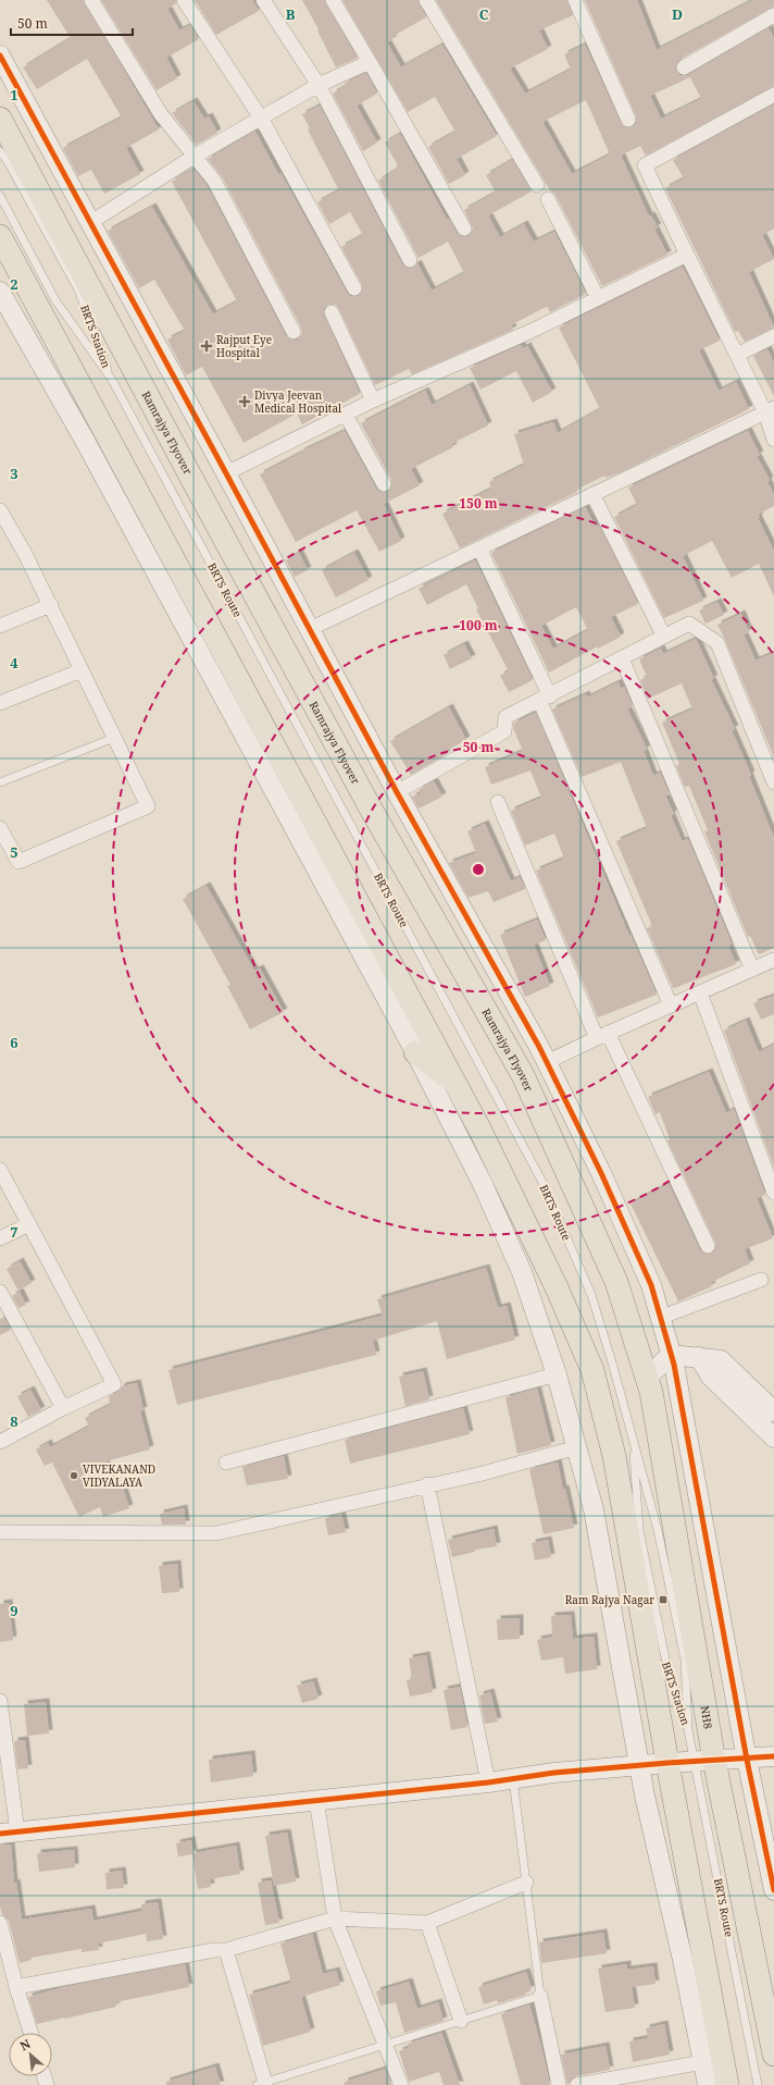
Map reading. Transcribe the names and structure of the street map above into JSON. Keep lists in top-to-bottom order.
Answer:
{
  "streets": {
    "main road": ["Ramrajya Flyover", "NH8"],
    "lane": ["BRTS Station", "BRTS Route"]
  },
  "crossings": [
    ["BRTS Station", "BRTS Route"],
    ["Ramrajya Flyover", "NH8"],
    ["BRTS Route", "NH8"]
  ],
  "places": {
    "health": ["Rajput Eye Hospital", "Divya Jeevan Medical Hospital"],
    "other": ["VIVEKANAND VIDYALAYA"],
    "transit": ["Ram Rajya Nagar"]
  },
  "scale_bar": "50 m",
  "north": "top left",
  "grid": {
    "columns": ["B", "C", "D"],
    "rows": [
      "1",
      "2",
      "3",
      "4",
      "5",
      "6",
      "7",
      "8",
      "9"
    ]
  },
  "rings": ["150 m", "100 m", "50 m"]
}
